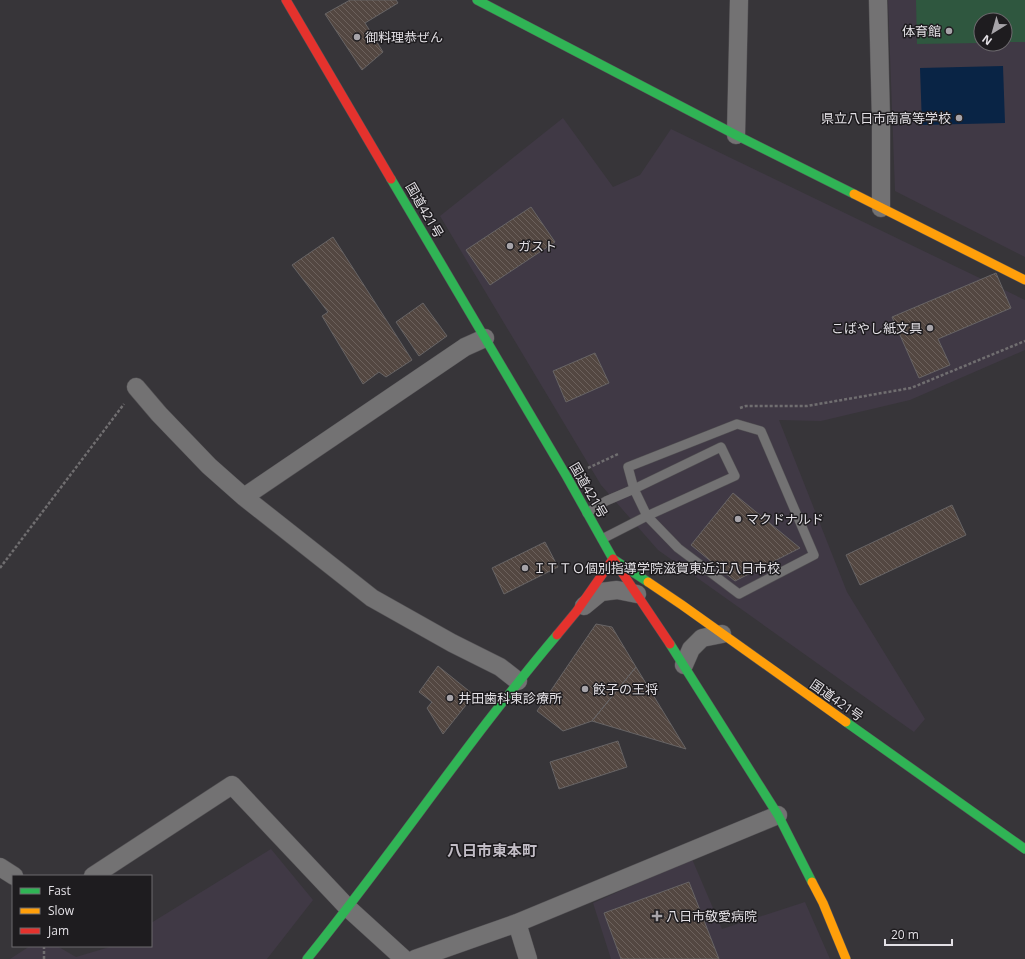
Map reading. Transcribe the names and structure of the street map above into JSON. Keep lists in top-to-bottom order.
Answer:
{
  "streets": {
    "main road": ["国道421号"]
  },
  "districts": ["八日市東本町"],
  "places": {
    "other": [
      "体育館",
      "御料理恭ぜん",
      "県立八日市南高等学校",
      "ガスト",
      "こばやし紙文具",
      "マクドナルド",
      "ＩＴＴＯ個別指導学院滋賀東近江八日市校",
      "餃子の王将",
      "井田歯科東診療所"
    ],
    "health": ["八日市敬愛病院"]
  },
  "legend": ["Fast", "Slow", "Jam"],
  "scale_bar": "20 m",
  "north": "bottom left"
}
